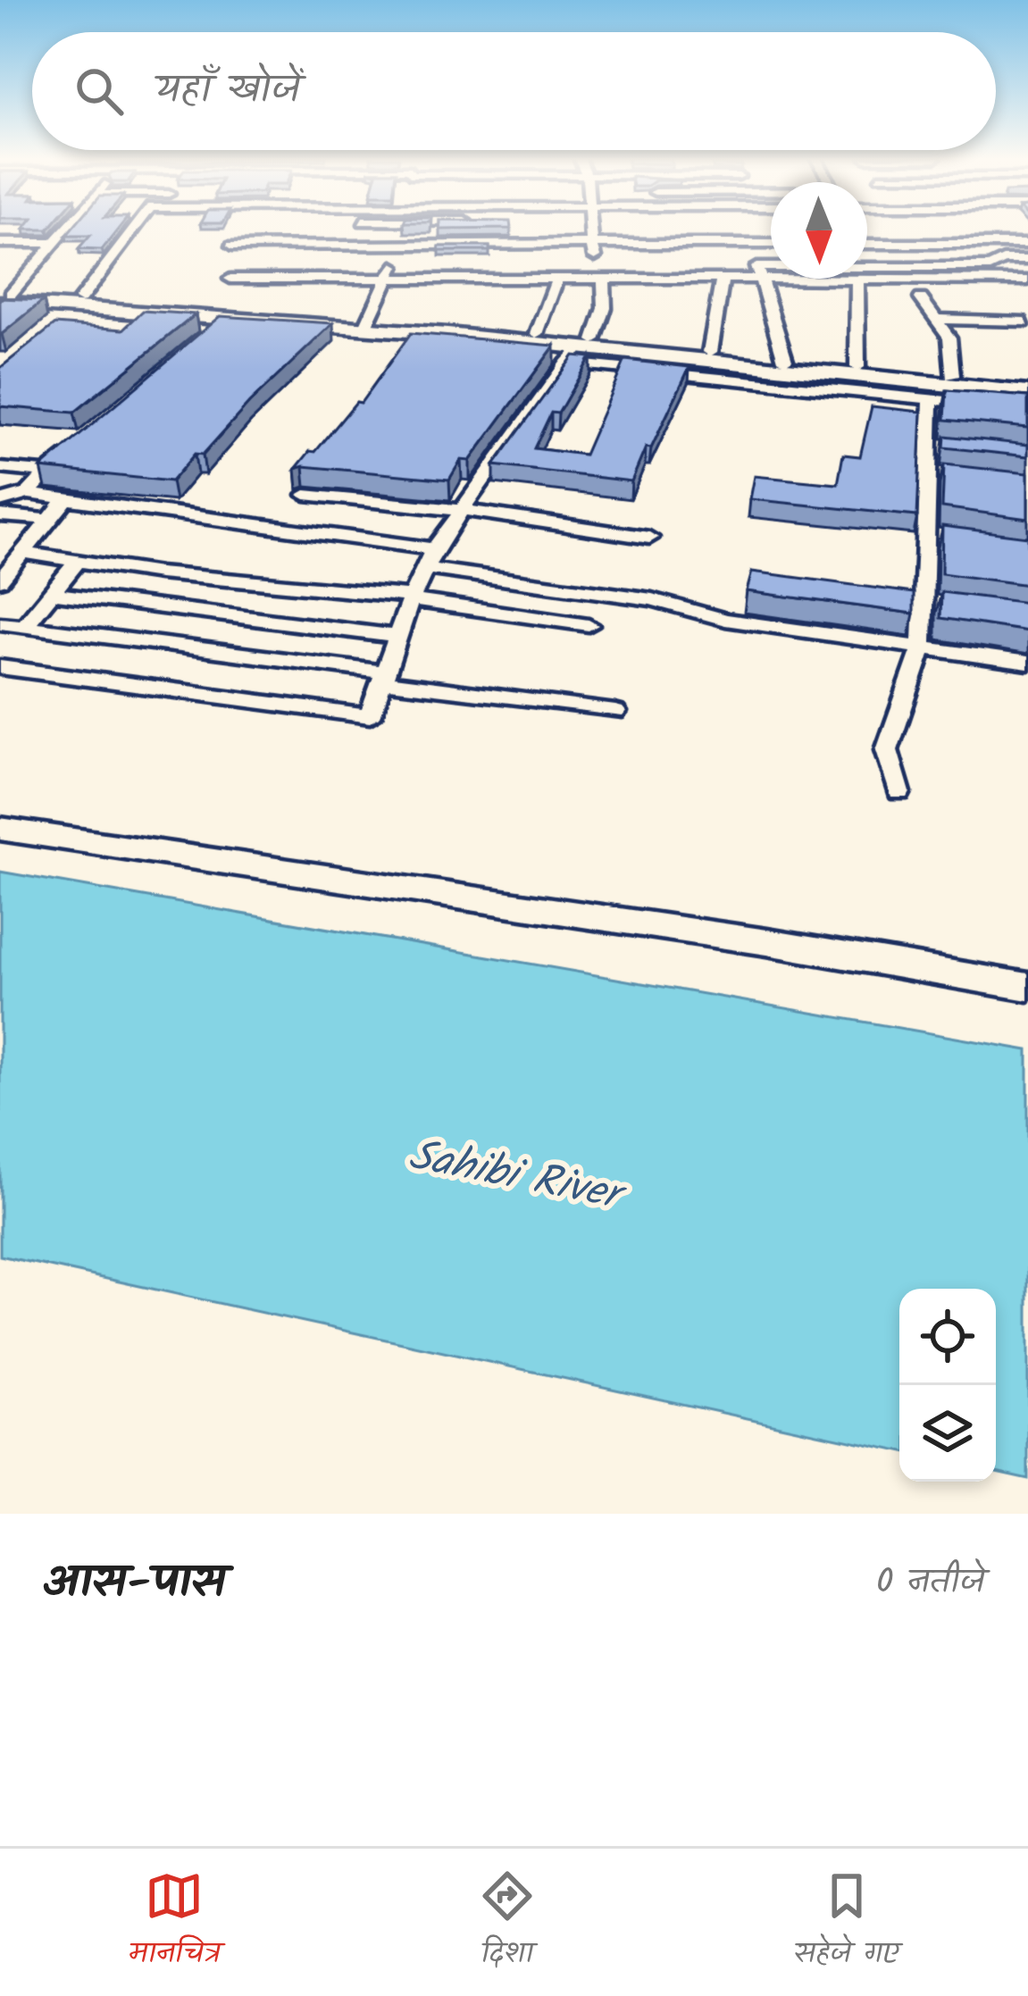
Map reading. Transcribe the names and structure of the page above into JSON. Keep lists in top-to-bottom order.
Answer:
{
  "water": ["Sahibi River"],
  "north": "bottom",
  "page": {
    "search": "यहाँ खोजें",
    "heading": ["आस-पास", "0 नतीजे"],
    "nav": ["मानचित्र", "दिशा", "सहेजे गए"]
  }
}
